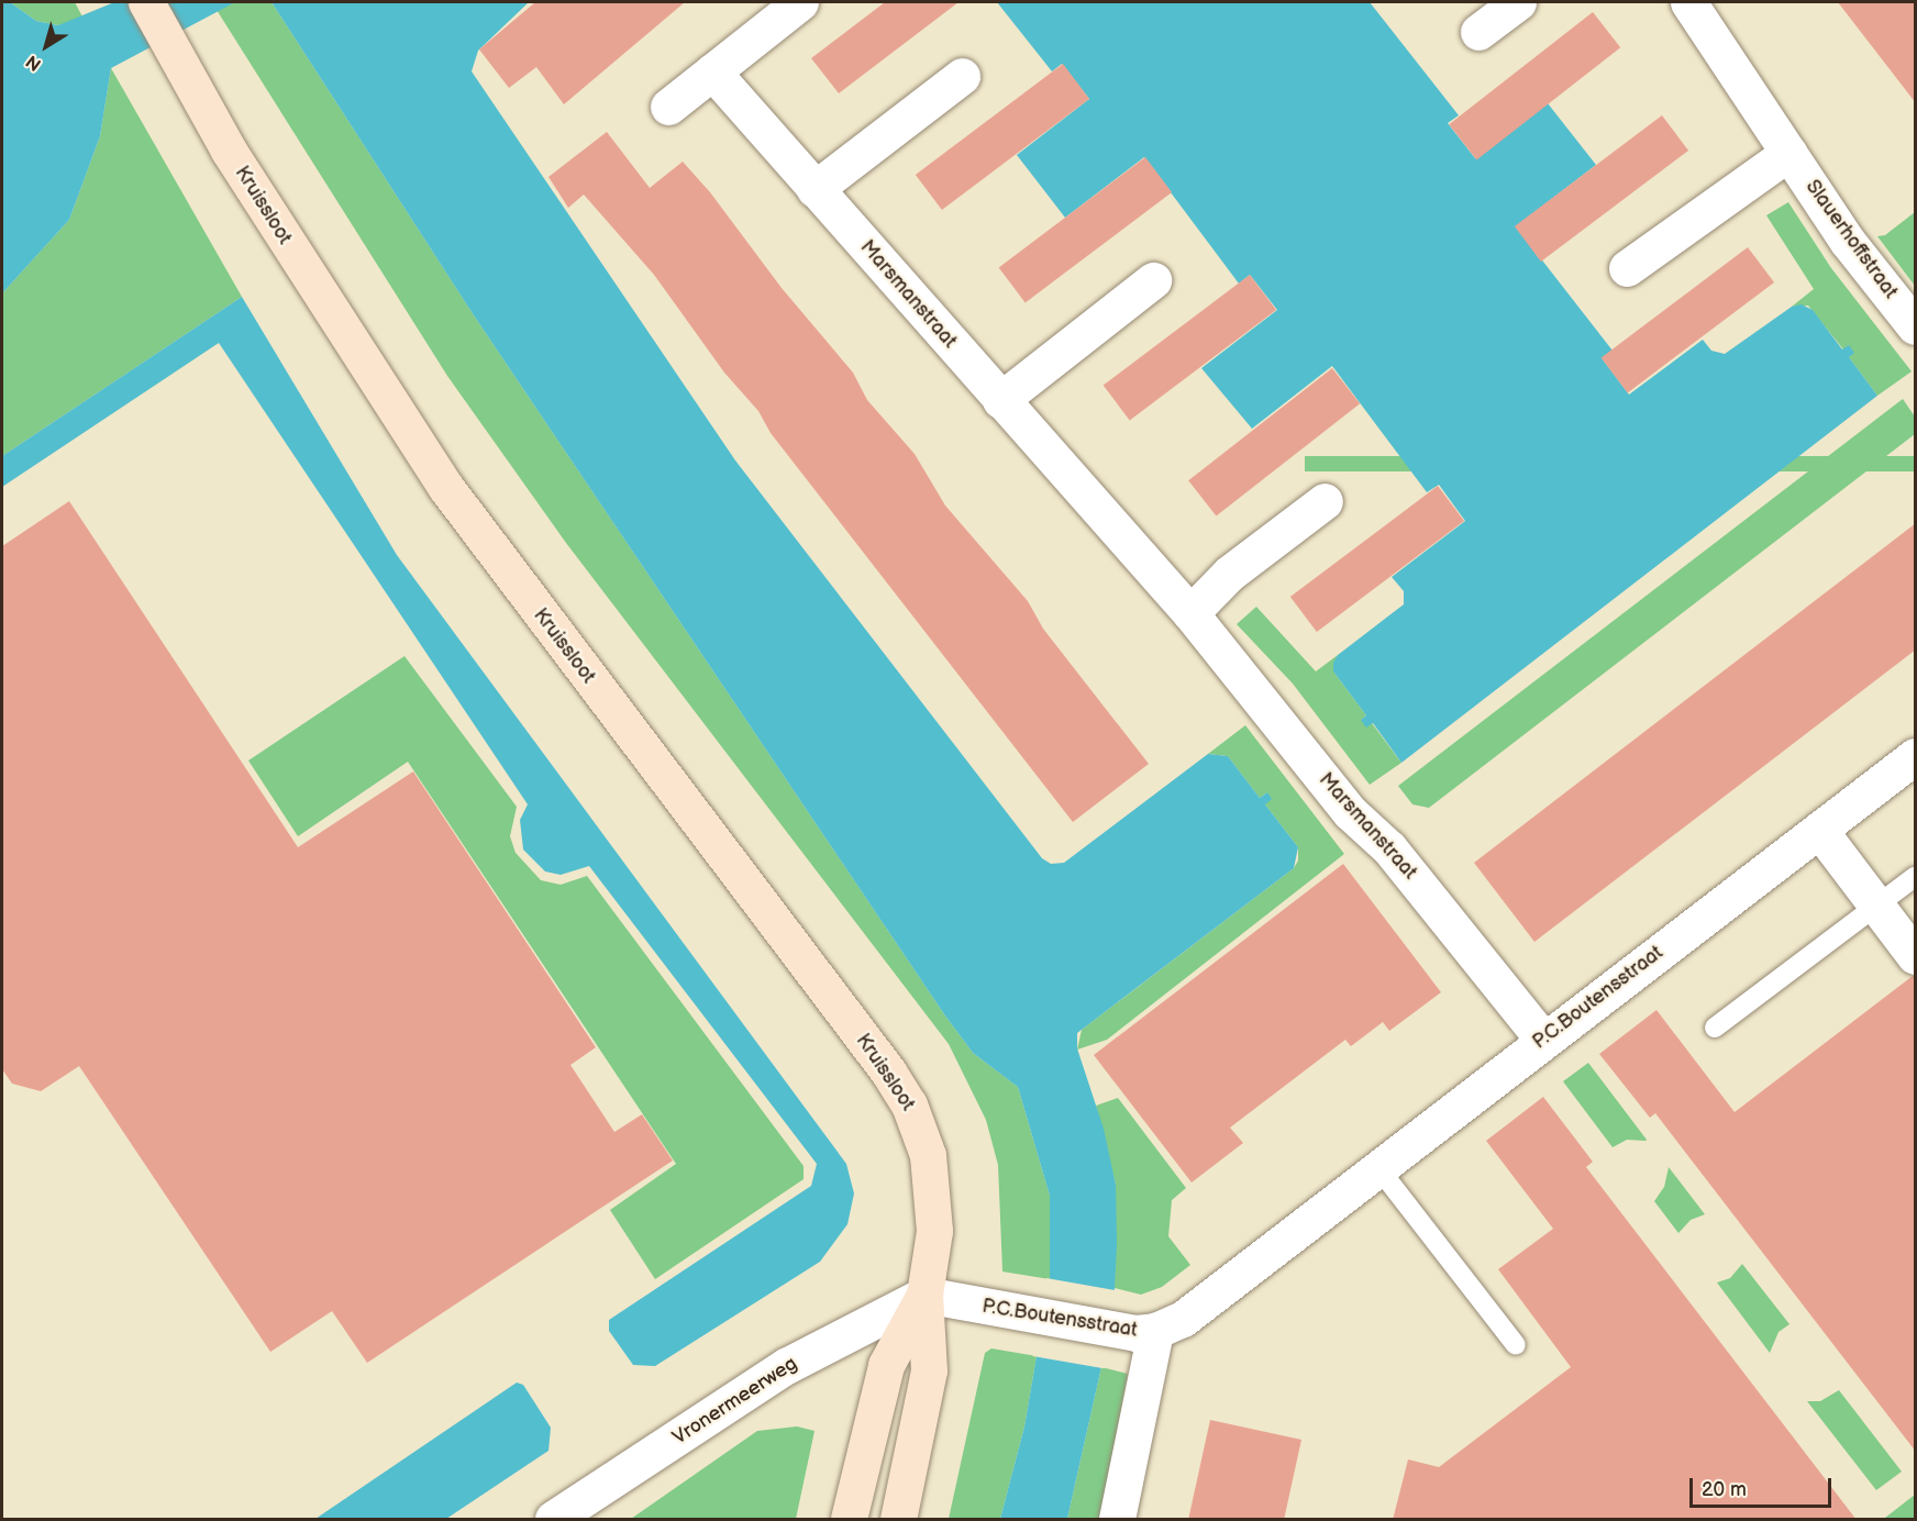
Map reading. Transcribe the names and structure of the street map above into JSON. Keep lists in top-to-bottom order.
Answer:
{
  "streets": {
    "street": [
      "Kruissloot",
      "Slauerhoffstraat",
      "Marsmanstraat",
      "P.C.Boutensstraat",
      "Vronermeerweg"
    ]
  },
  "crossings": [
    ["Kruissloot", "P.C.Boutensstraat"],
    ["Kruissloot", "Vronermeerweg"],
    ["Marsmanstraat", "P.C.Boutensstraat"],
    ["P.C.Boutensstraat", "Vronermeerweg"]
  ],
  "scale_bar": "20 m",
  "north": "bottom left"
}
